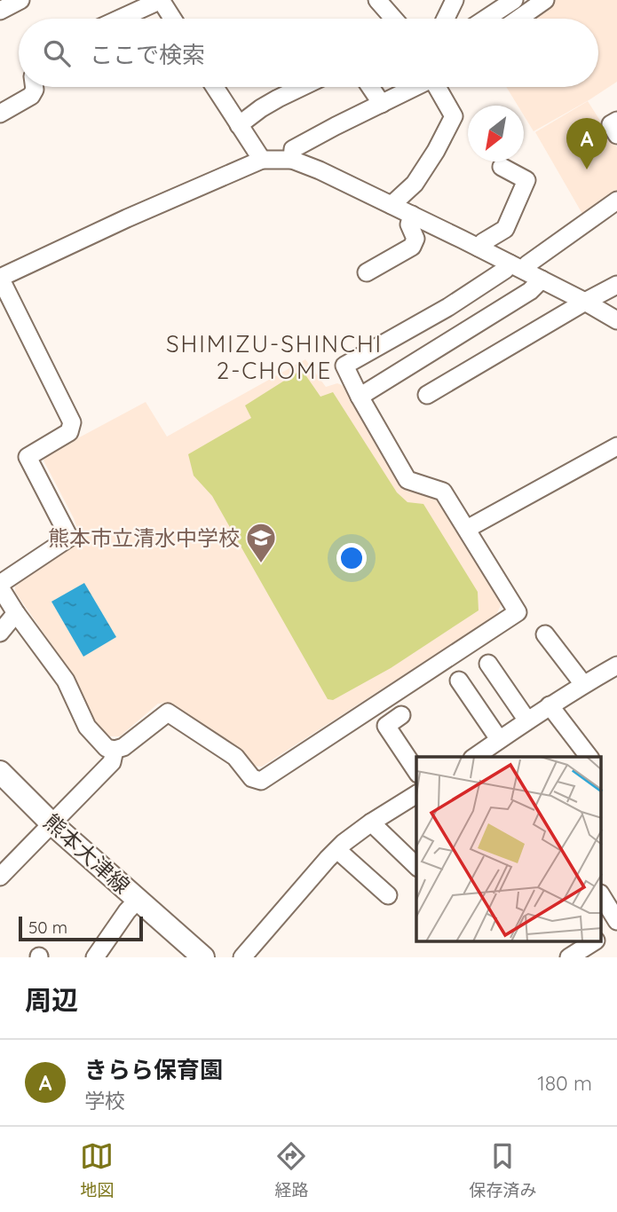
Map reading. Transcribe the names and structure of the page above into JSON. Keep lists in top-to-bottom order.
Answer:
{
  "streets": {
    "main road": ["熊本大津線"]
  },
  "districts": ["SHIMIZU-SHINCHI 2-CHOME"],
  "places": {
    "school or university": ["熊本市立清水中学校"]
  },
  "scale_bar": "50 m",
  "north": "bottom left",
  "page": {
    "search": "ここで検索",
    "pins": "A",
    "scale": "50 m",
    "heading": "周辺",
    "list": [
      {
        "mark": "A",
        "name": "きらら保育園",
        "note": "学校",
        "value": "180 m"
      }
    ],
    "nav": ["地図", "経路", "保存済み"]
  }
}
